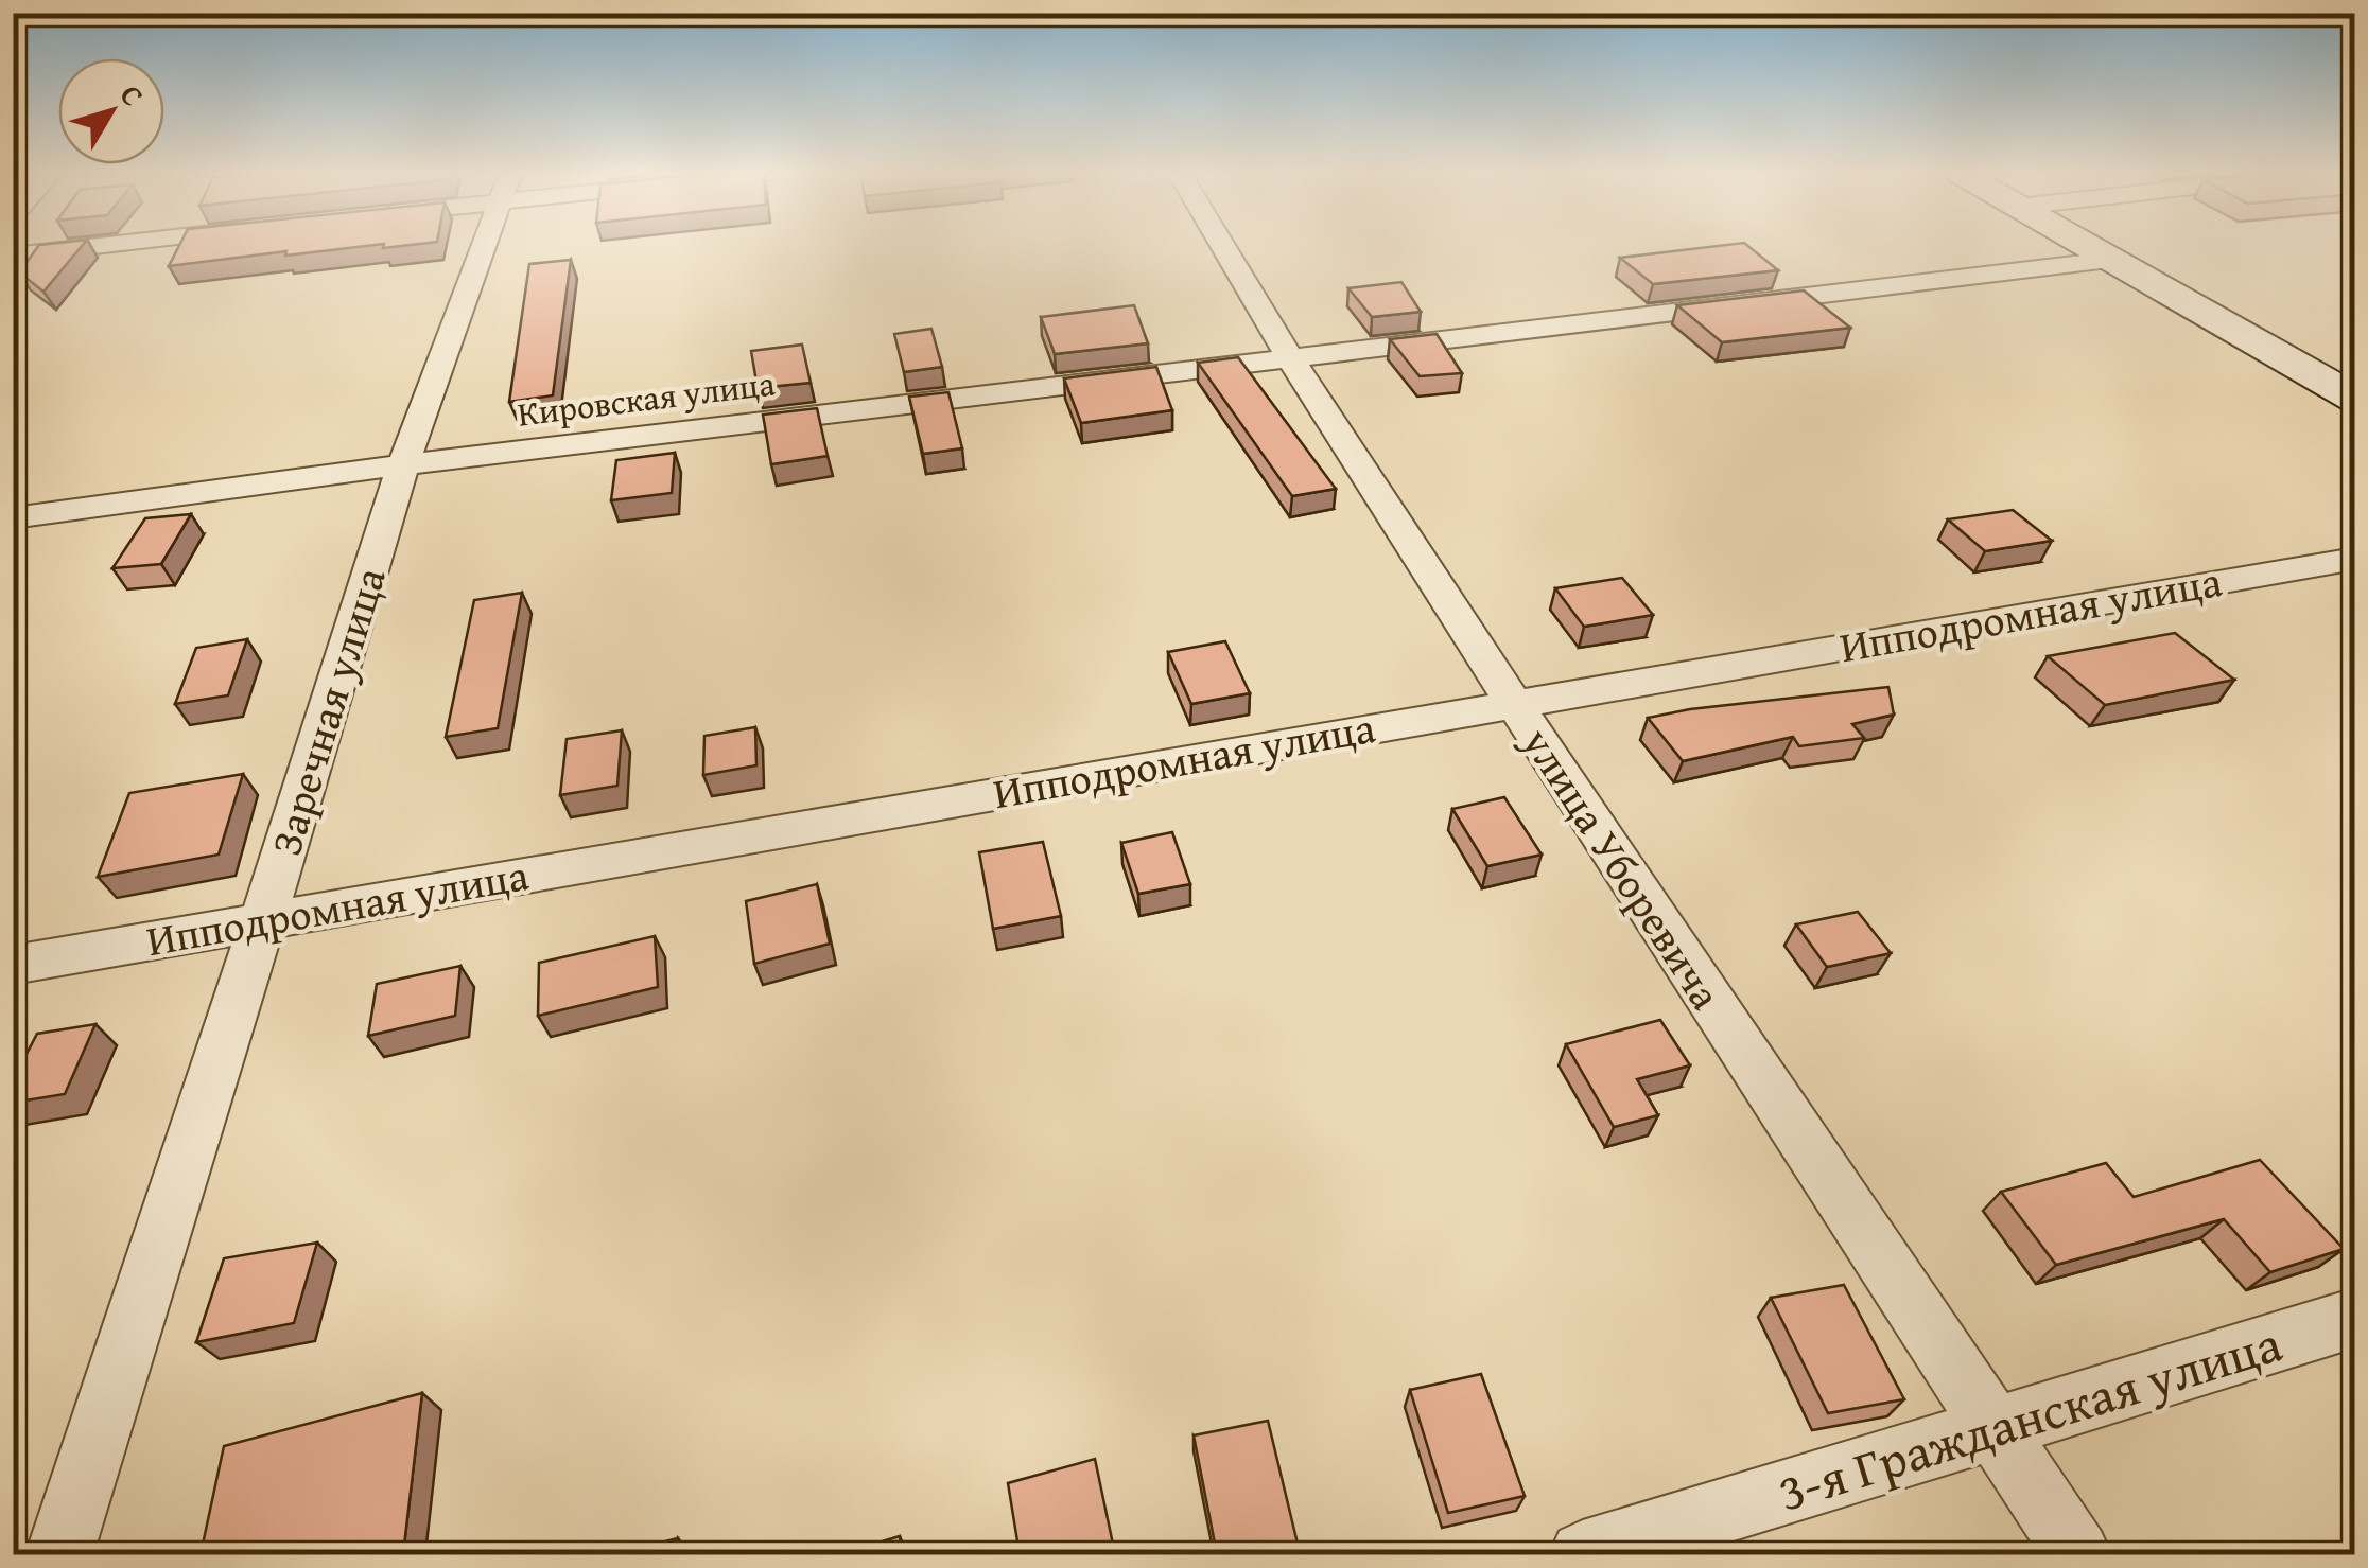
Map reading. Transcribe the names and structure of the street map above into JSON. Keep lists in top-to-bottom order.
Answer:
{
  "streets": {
    "street": [
      "Кировская улица",
      "Ипподромная улица",
      "Заречная улица",
      "улица Уборевича",
      "3-я Гражданская улица"
    ]
  },
  "crossings": [
    ["Кировская улица", "Заречная улица"],
    ["Кировская улица", "улица Уборевича"],
    ["Ипподромная улица", "Заречная улица"],
    ["Ипподромная улица", "улица Уборевича"],
    ["улица Уборевича", "3-я Гражданская улица"]
  ],
  "north": "top right"
}
